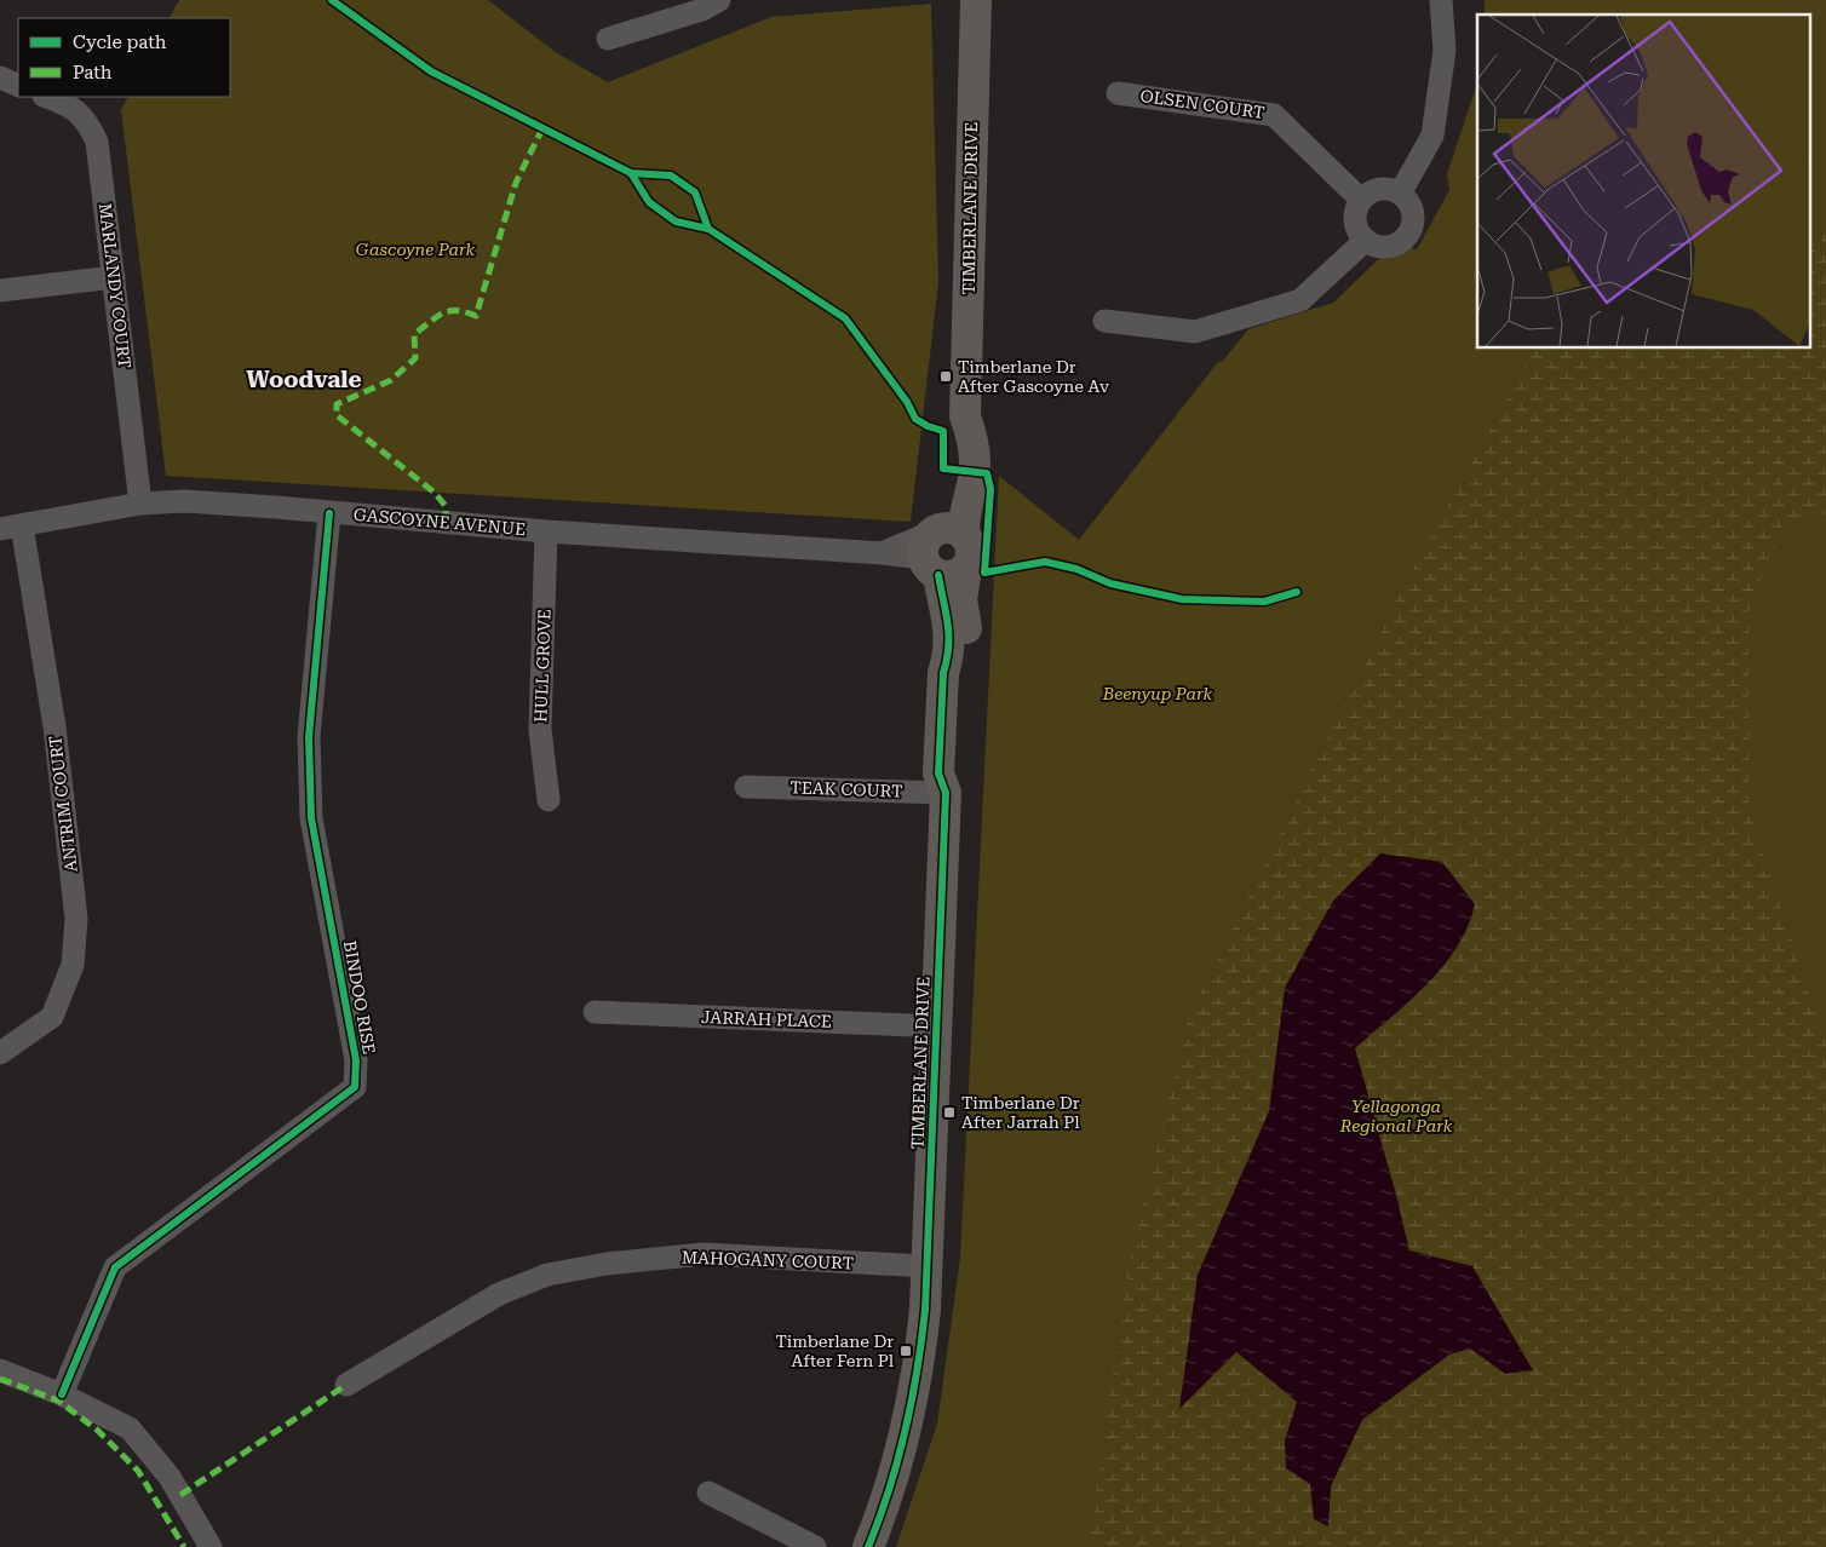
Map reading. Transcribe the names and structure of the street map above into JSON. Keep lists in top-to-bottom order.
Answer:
{
  "streets": {
    "street": [
      "OLSEN COURT",
      "TIMBERLANE DRIVE",
      "MARLANDY COURT",
      "GASCOYNE AVENUE",
      "HULL GROVE",
      "TEAK COURT",
      "ANTRIM COURT",
      "BINDOO RISE",
      "JARRAH PLACE",
      "MAHOGANY COURT"
    ]
  },
  "crossings": [
    ["TIMBERLANE DRIVE", "GASCOYNE AVENUE"],
    ["TIMBERLANE DRIVE", "TEAK COURT"],
    ["TIMBERLANE DRIVE", "JARRAH PLACE"],
    ["TIMBERLANE DRIVE", "MAHOGANY COURT"],
    ["MARLANDY COURT", "GASCOYNE AVENUE"],
    ["GASCOYNE AVENUE", "HULL GROVE"],
    ["GASCOYNE AVENUE", "ANTRIM COURT"],
    ["GASCOYNE AVENUE", "BINDOO RISE"]
  ],
  "districts": ["Woodvale"],
  "parks": ["Gascoyne Park", "Beenyup Park", "Yellagonga Regional Park"],
  "places": {
    "transit": ["Timberlane Dr After Gascoyne Av", "Timberlane Dr After Jarrah Pl", "Timberlane Dr After Fern Pl"]
  },
  "legend": ["Cycle path", "Path"]
}
